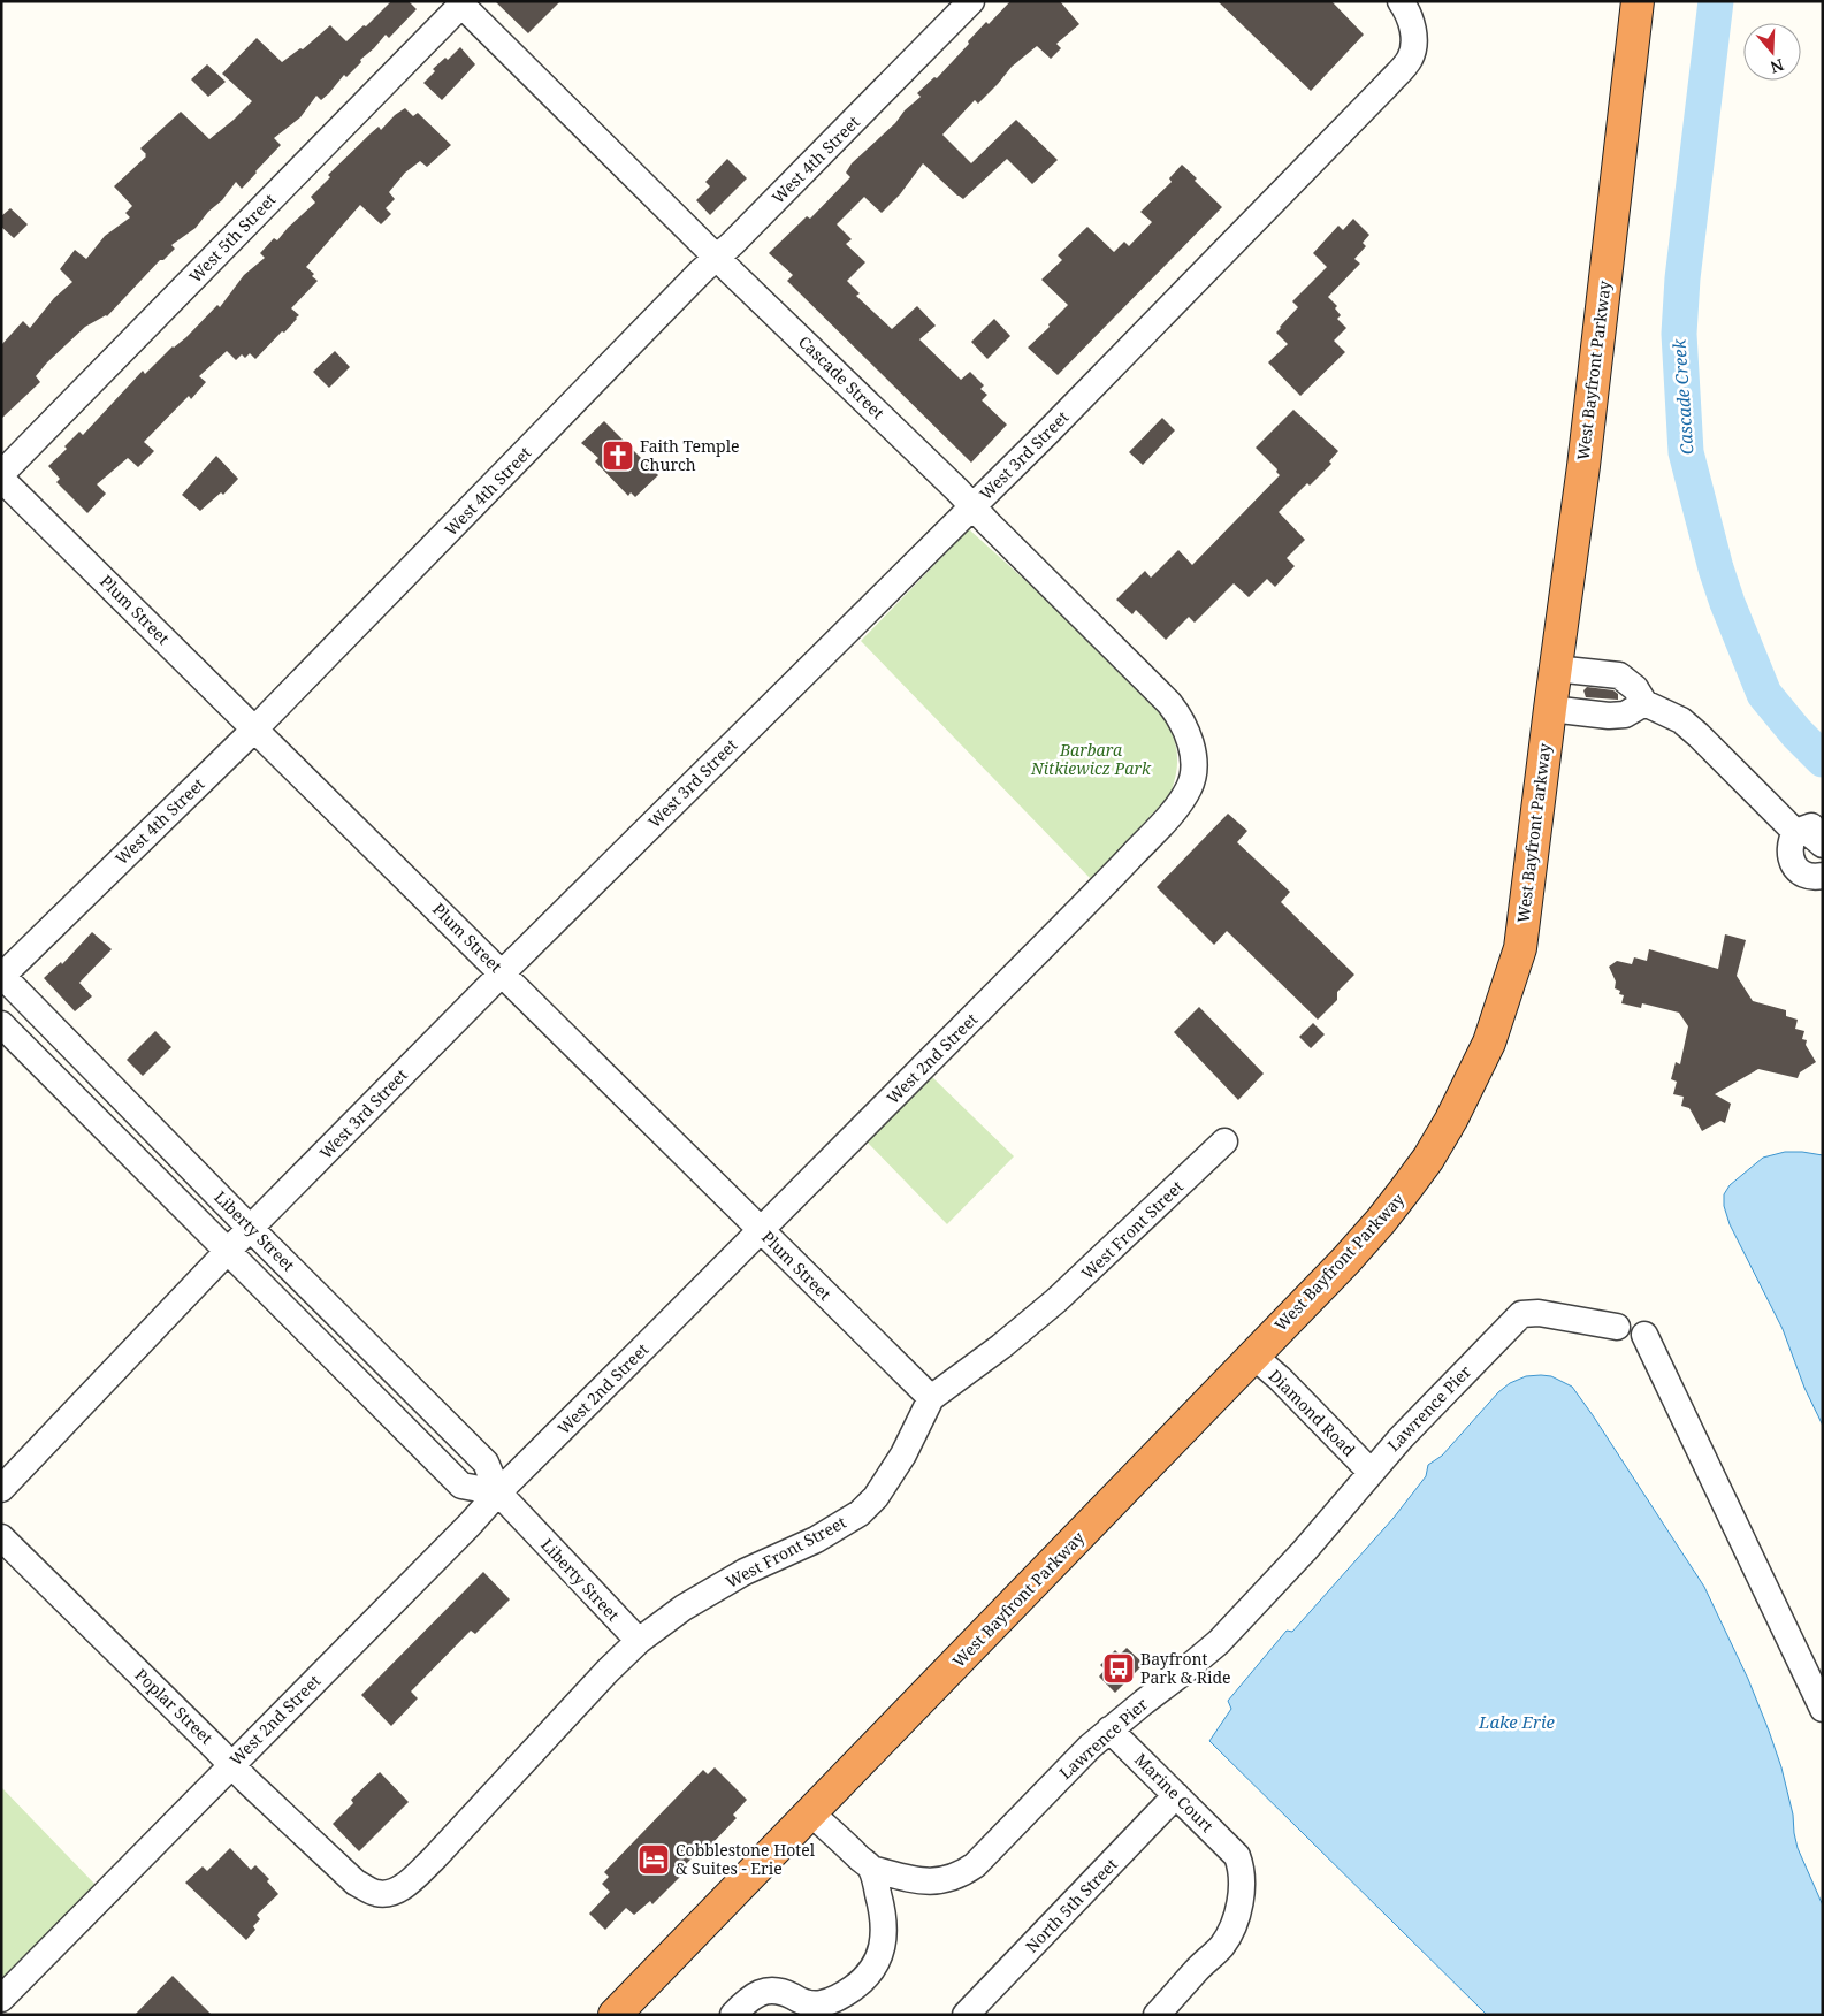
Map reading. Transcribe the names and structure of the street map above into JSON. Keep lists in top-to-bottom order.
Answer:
{
  "streets": {
    "highway": ["West Bayfront Parkway"],
    "street": [
      "West 4th Street",
      "West 5th Street",
      "Cascade Street",
      "West 3rd Street",
      "Plum Street",
      "West 2nd Street",
      "West Front Street",
      "Liberty Street",
      "Lawrence Pier",
      "Diamond Road",
      "Poplar Street",
      "Marine Court",
      "North 5th Street"
    ]
  },
  "crossings": [
    ["West 4th Street", "Cascade Street"],
    ["West 4th Street", "Plum Street"],
    ["West 4th Street", "Liberty Street"],
    ["West 5th Street", "Cascade Street"],
    ["West 5th Street", "Plum Street"],
    ["West Bayfront Parkway", "Diamond Road"],
    ["Cascade Street", "West 3rd Street"],
    ["Cascade Street", "West 2nd Street"],
    ["West 3rd Street", "Plum Street"],
    ["West 3rd Street", "Liberty Street"],
    ["Plum Street", "West 2nd Street"],
    ["Plum Street", "West Front Street"],
    ["West 2nd Street", "Liberty Street"],
    ["West 2nd Street", "Poplar Street"],
    ["West Front Street", "Liberty Street"],
    ["West Front Street", "Poplar Street"],
    ["Lawrence Pier", "Diamond Road"],
    ["Lawrence Pier", "Marine Court"],
    ["Marine Court", "North 5th Street"]
  ],
  "water": ["Cascade Creek", "Lake Erie"],
  "parks": ["Barbara Nitkiewicz Park"],
  "places": {
    "church": ["Faith Temple Church"],
    "bus stop": ["Bayfront Park & Ride"],
    "hotel": ["Cobblestone Hotel & Suites - Erie"]
  },
  "north": "bottom"
}
